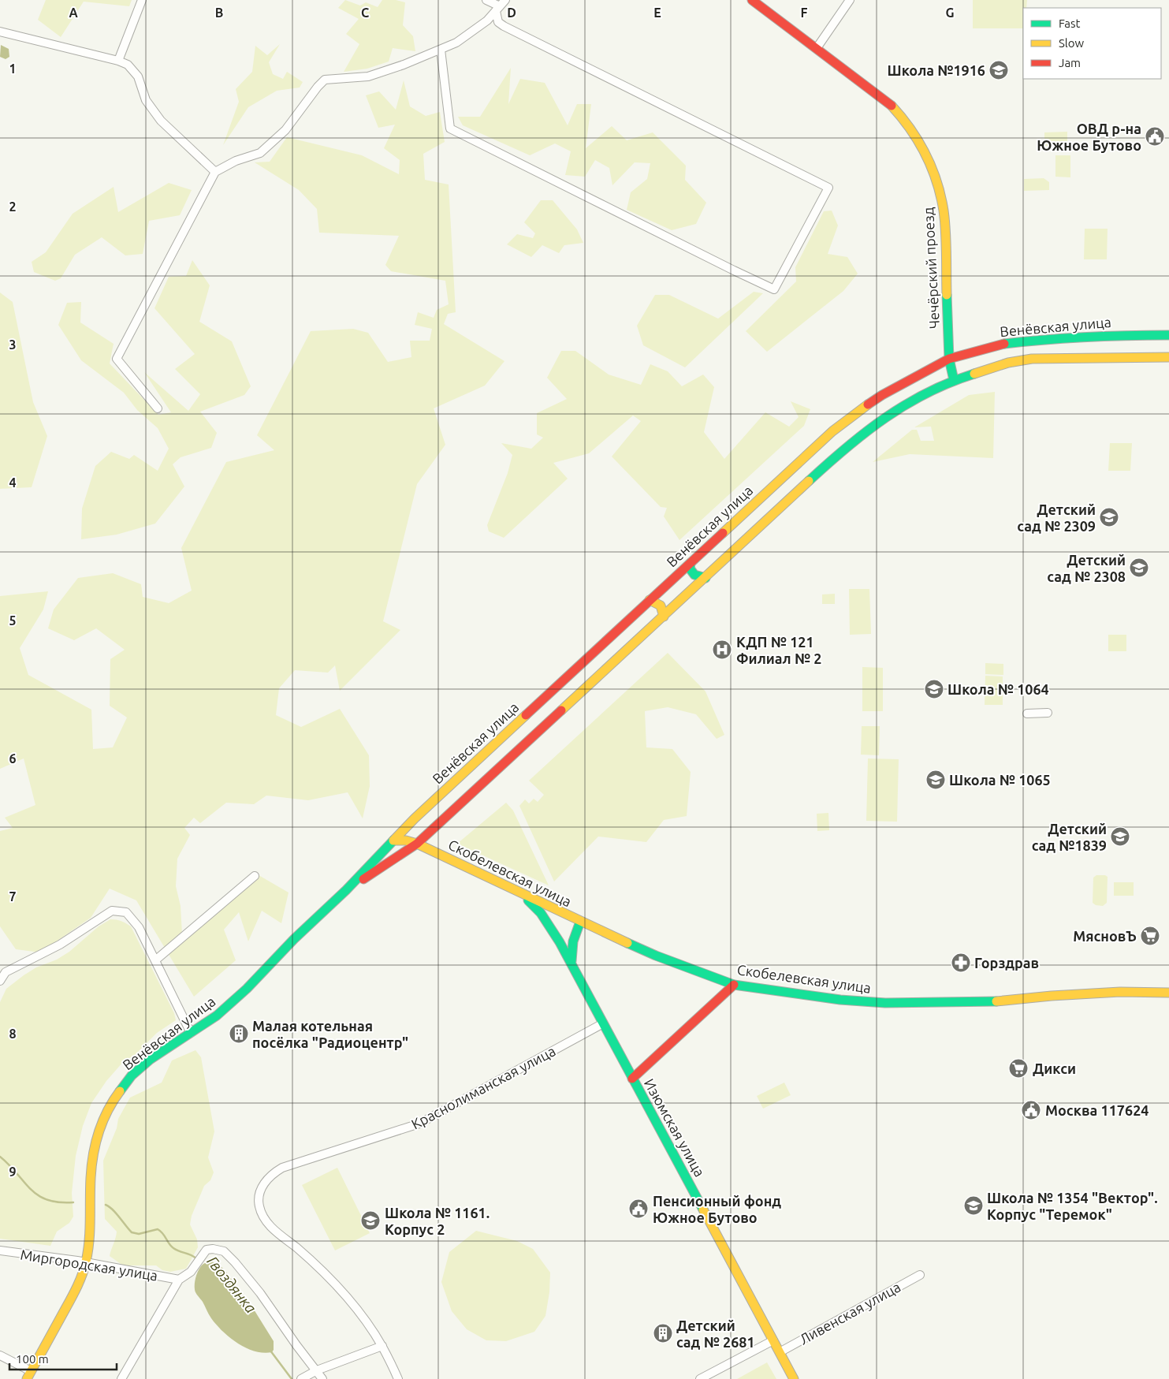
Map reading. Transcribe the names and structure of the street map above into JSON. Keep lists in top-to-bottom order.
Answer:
{
  "streets": {
    "street": [
      "Чечёрский проезд",
      "Венёвская улица",
      "Скобелевская улица",
      "Краснолиманская улица",
      "Изюмская улица",
      "Миргородская улица",
      "Ливенская улица"
    ]
  },
  "crossings": [
    ["Чечёрский проезд", "Венёвская улица"],
    ["Венёвская улица", "Скобелевская улица"],
    ["Венёвская улица", "Миргородская улица"],
    ["Скобелевская улица", "Изюмская улица"],
    ["Краснолиманская улица", "Изюмская улица"],
    ["Изюмская улица", "Ливенская улица"]
  ],
  "water": ["Гвоздянка"],
  "places": {
    "school or university": [
      "Школа №1916",
      "Детский сад № 2309",
      "Детский сад № 2308",
      "Школа № 1064",
      "Школа № 1065",
      "Детский сад №1839",
      "Школа № 1354 \"Вектор\". Корпус \"Теремок\"",
      "Школа № 1161. Корпус 2"
    ],
    "public building": ["ОВД р-на Южное Бутово", "Москва 117624", "Пенсионный фонд Южное Бутово"],
    "hospital": ["КДП № 121 Филиал № 2"],
    "supermarket": ["МясновЪ", "Дикси"],
    "pharmacy": ["Горздрав"],
    "building": ["Малая котельная посёлка \"Радиоцентр\"", "Детский сад № 2681"]
  },
  "legend": ["Fast", "Slow", "Jam"],
  "scale_bar": "100 m",
  "grid": {
    "columns": [
      "A",
      "B",
      "C",
      "D",
      "E",
      "F",
      "G"
    ],
    "rows": [
      "1",
      "2",
      "3",
      "4",
      "5",
      "6",
      "7",
      "8",
      "9"
    ]
  }
}
